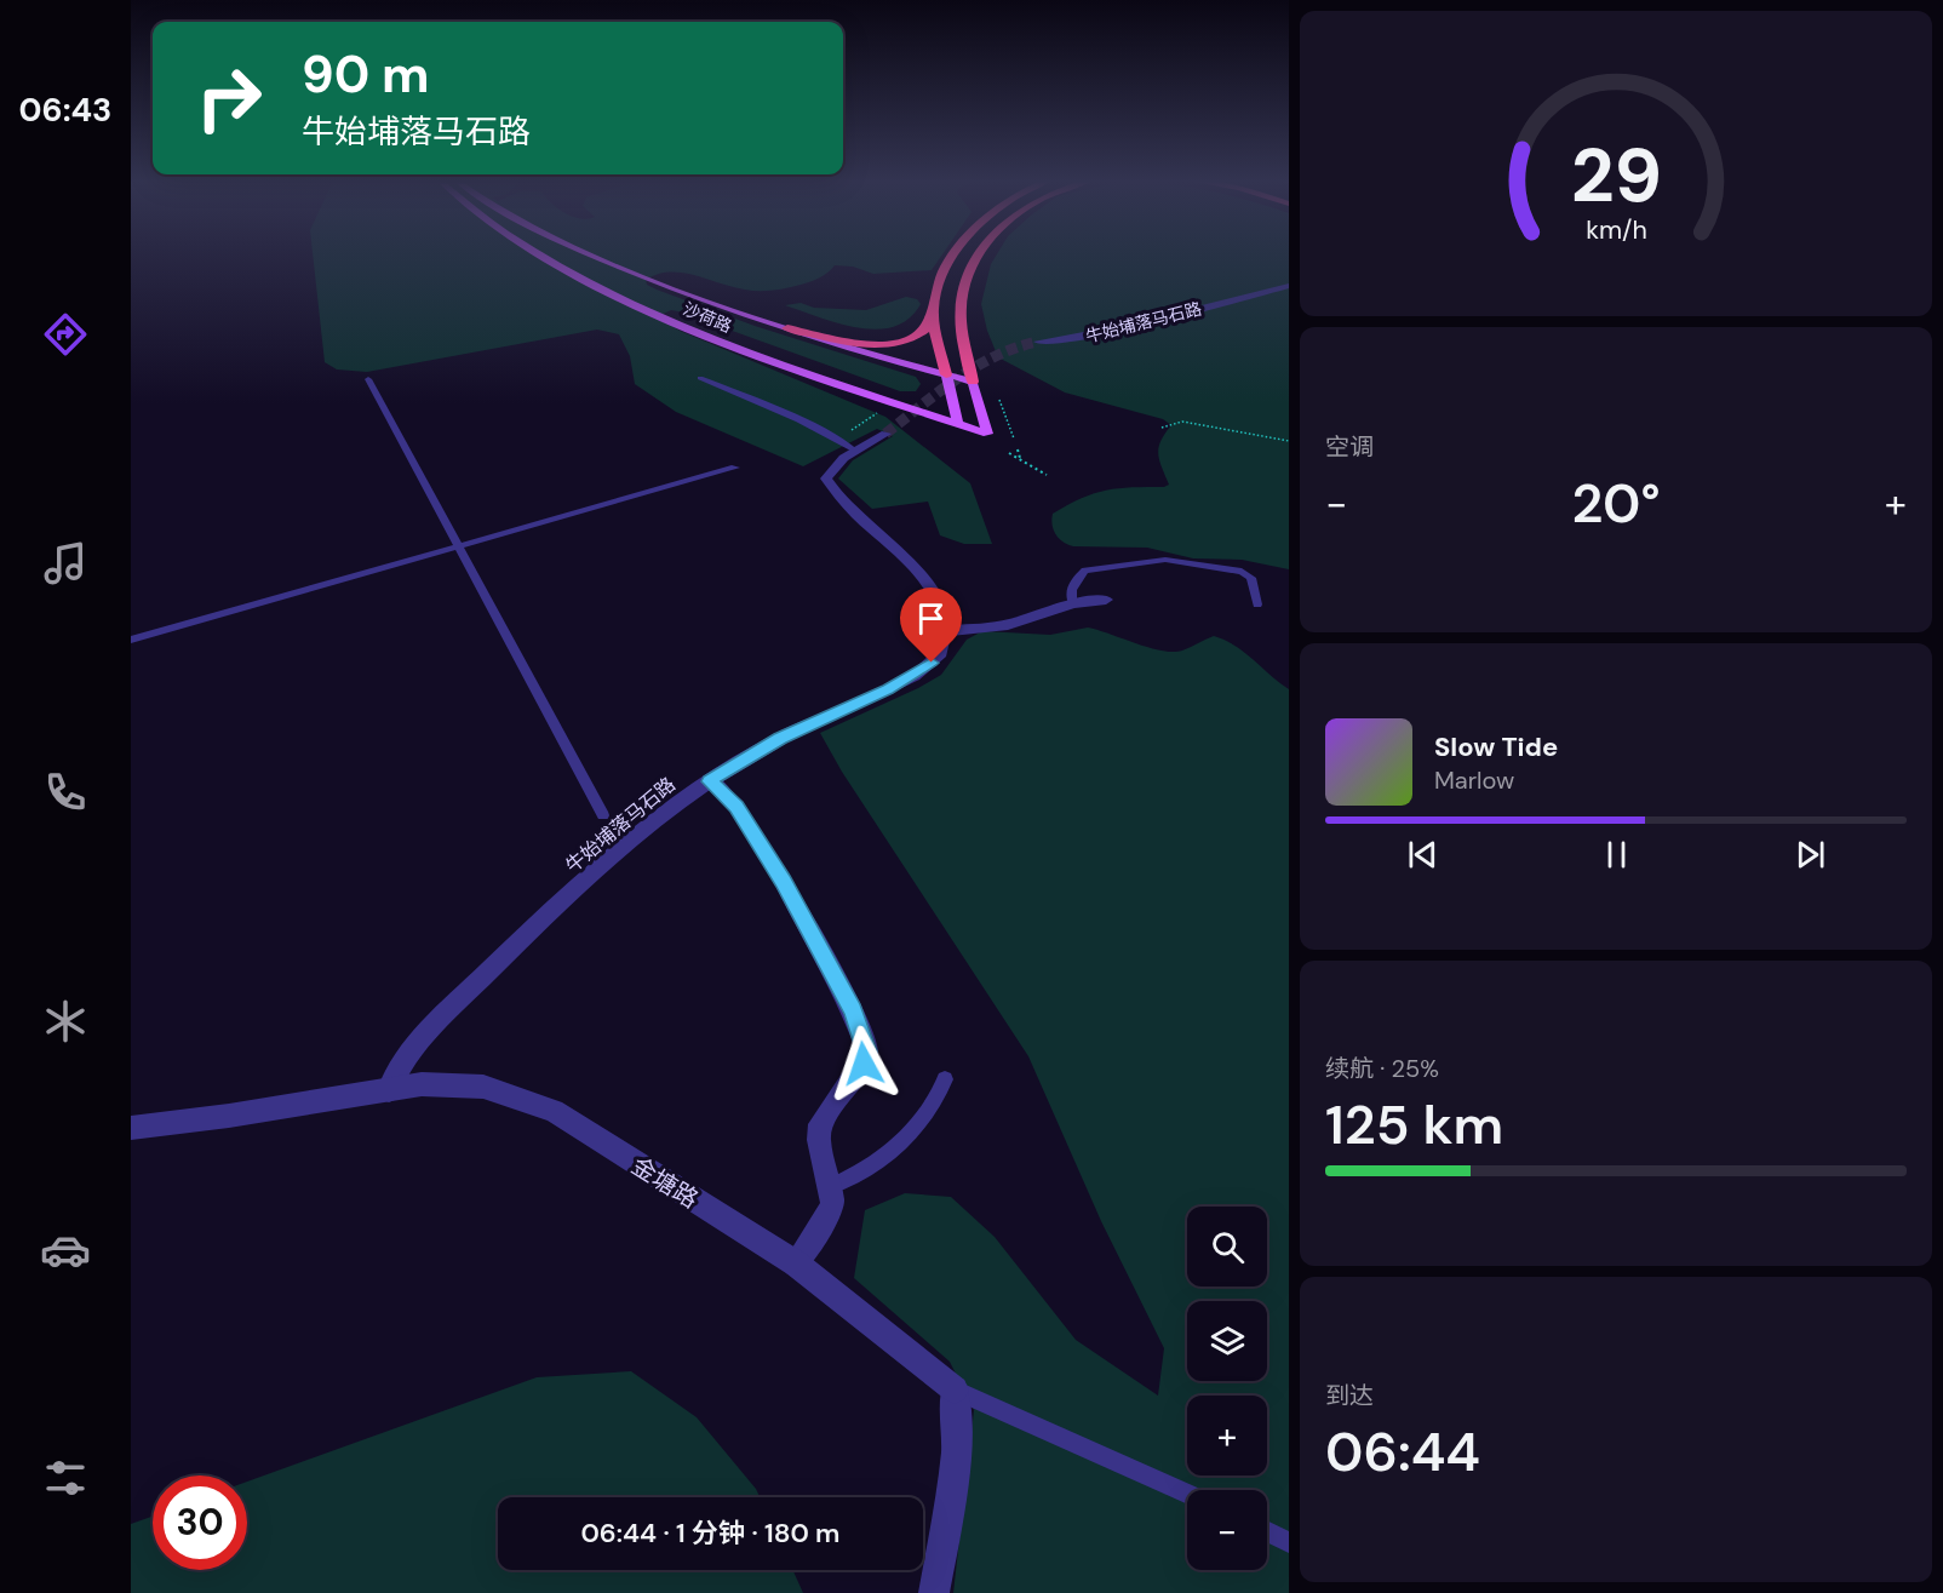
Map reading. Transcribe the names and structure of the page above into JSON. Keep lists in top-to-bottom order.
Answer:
{
  "streets": {
    "main road": ["沙荷路"],
    "street": ["牛始埔落马石路", "金塘路"]
  },
  "crossings": [
    ["牛始埔落马石路", "金塘路"]
  ],
  "page": {
    "tabs": "06:43",
    "turn": ["90 m", "牛始埔落马石路"],
    "tile": [
      "空调",
      ["续航 · 25%", "125 km"],
      ["到达", "06:44"]
    ],
    "heat": ["−", "20°", "+"],
    "song": ["Slow Tide", "Marlow"],
    "map_buttons": ["+", "−"],
    "limit": "30",
    "trip": "06:44 · 1 分钟 · 180 m",
    "gauge": ["29", "km/h"]
  }
}
